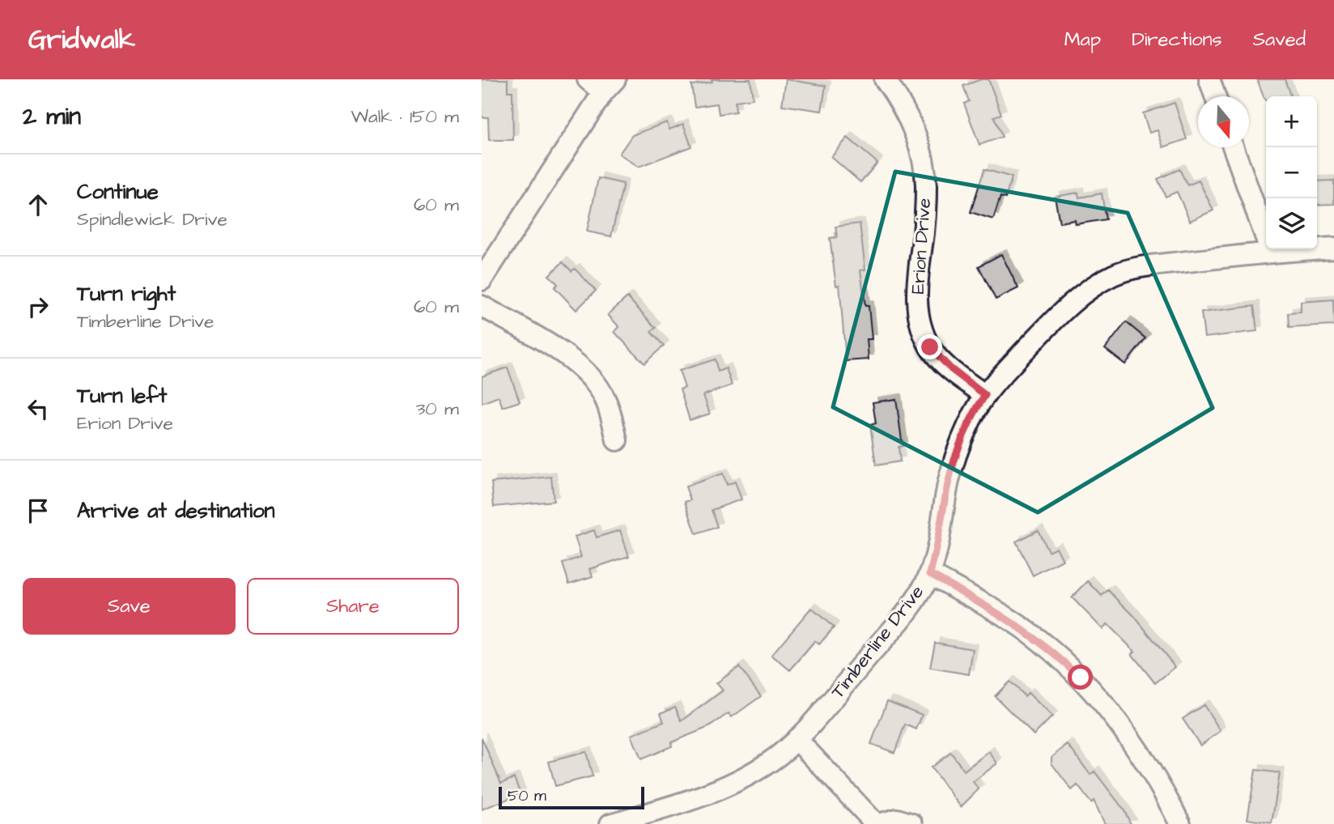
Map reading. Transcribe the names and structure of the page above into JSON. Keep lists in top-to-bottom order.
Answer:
{
  "streets": {
    "street": ["Erion Drive", "Timberline Drive"]
  },
  "crossings": [
    ["Erion Drive", "Timberline Drive"]
  ],
  "scale_bar": "50 m",
  "north": "bottom",
  "page": {
    "header": "Gridwalk",
    "nav": ["Map", "Directions", "Saved"],
    "heading": ["2 min", "Walk · 150 m"],
    "map_buttons": ["+", "−"],
    "list": [
      ["Continue", "Spindlewick Drive", "60 m"],
      ["Turn right", "Timberline Drive", "60 m"],
      ["Turn left", "Erion Drive", "30 m"],
      "Arrive at destination"
    ],
    "buttons": ["Save", "Share"],
    "scale": "50 m"
  }
}
